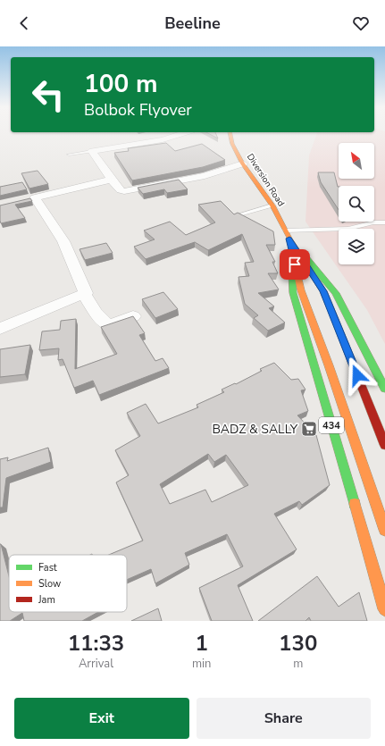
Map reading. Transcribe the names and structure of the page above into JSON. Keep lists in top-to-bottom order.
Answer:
{
  "streets": {
    "main road": ["Diversion Road", "434"]
  },
  "crossings": [
    ["Diversion Road", "434"]
  ],
  "places": {
    "supermarket": ["BADZ & SALLY"]
  },
  "legend": ["Fast", "Slow", "Jam"],
  "north": "top left",
  "page": {
    "header": "Beeline",
    "turn": ["100 m", "Bolbok Flyover"],
    "eta": [
      "11:33",
      "Arrival",
      "1",
      "min",
      "130",
      "m"
    ],
    "buttons": ["Exit", "Share"]
  }
}
